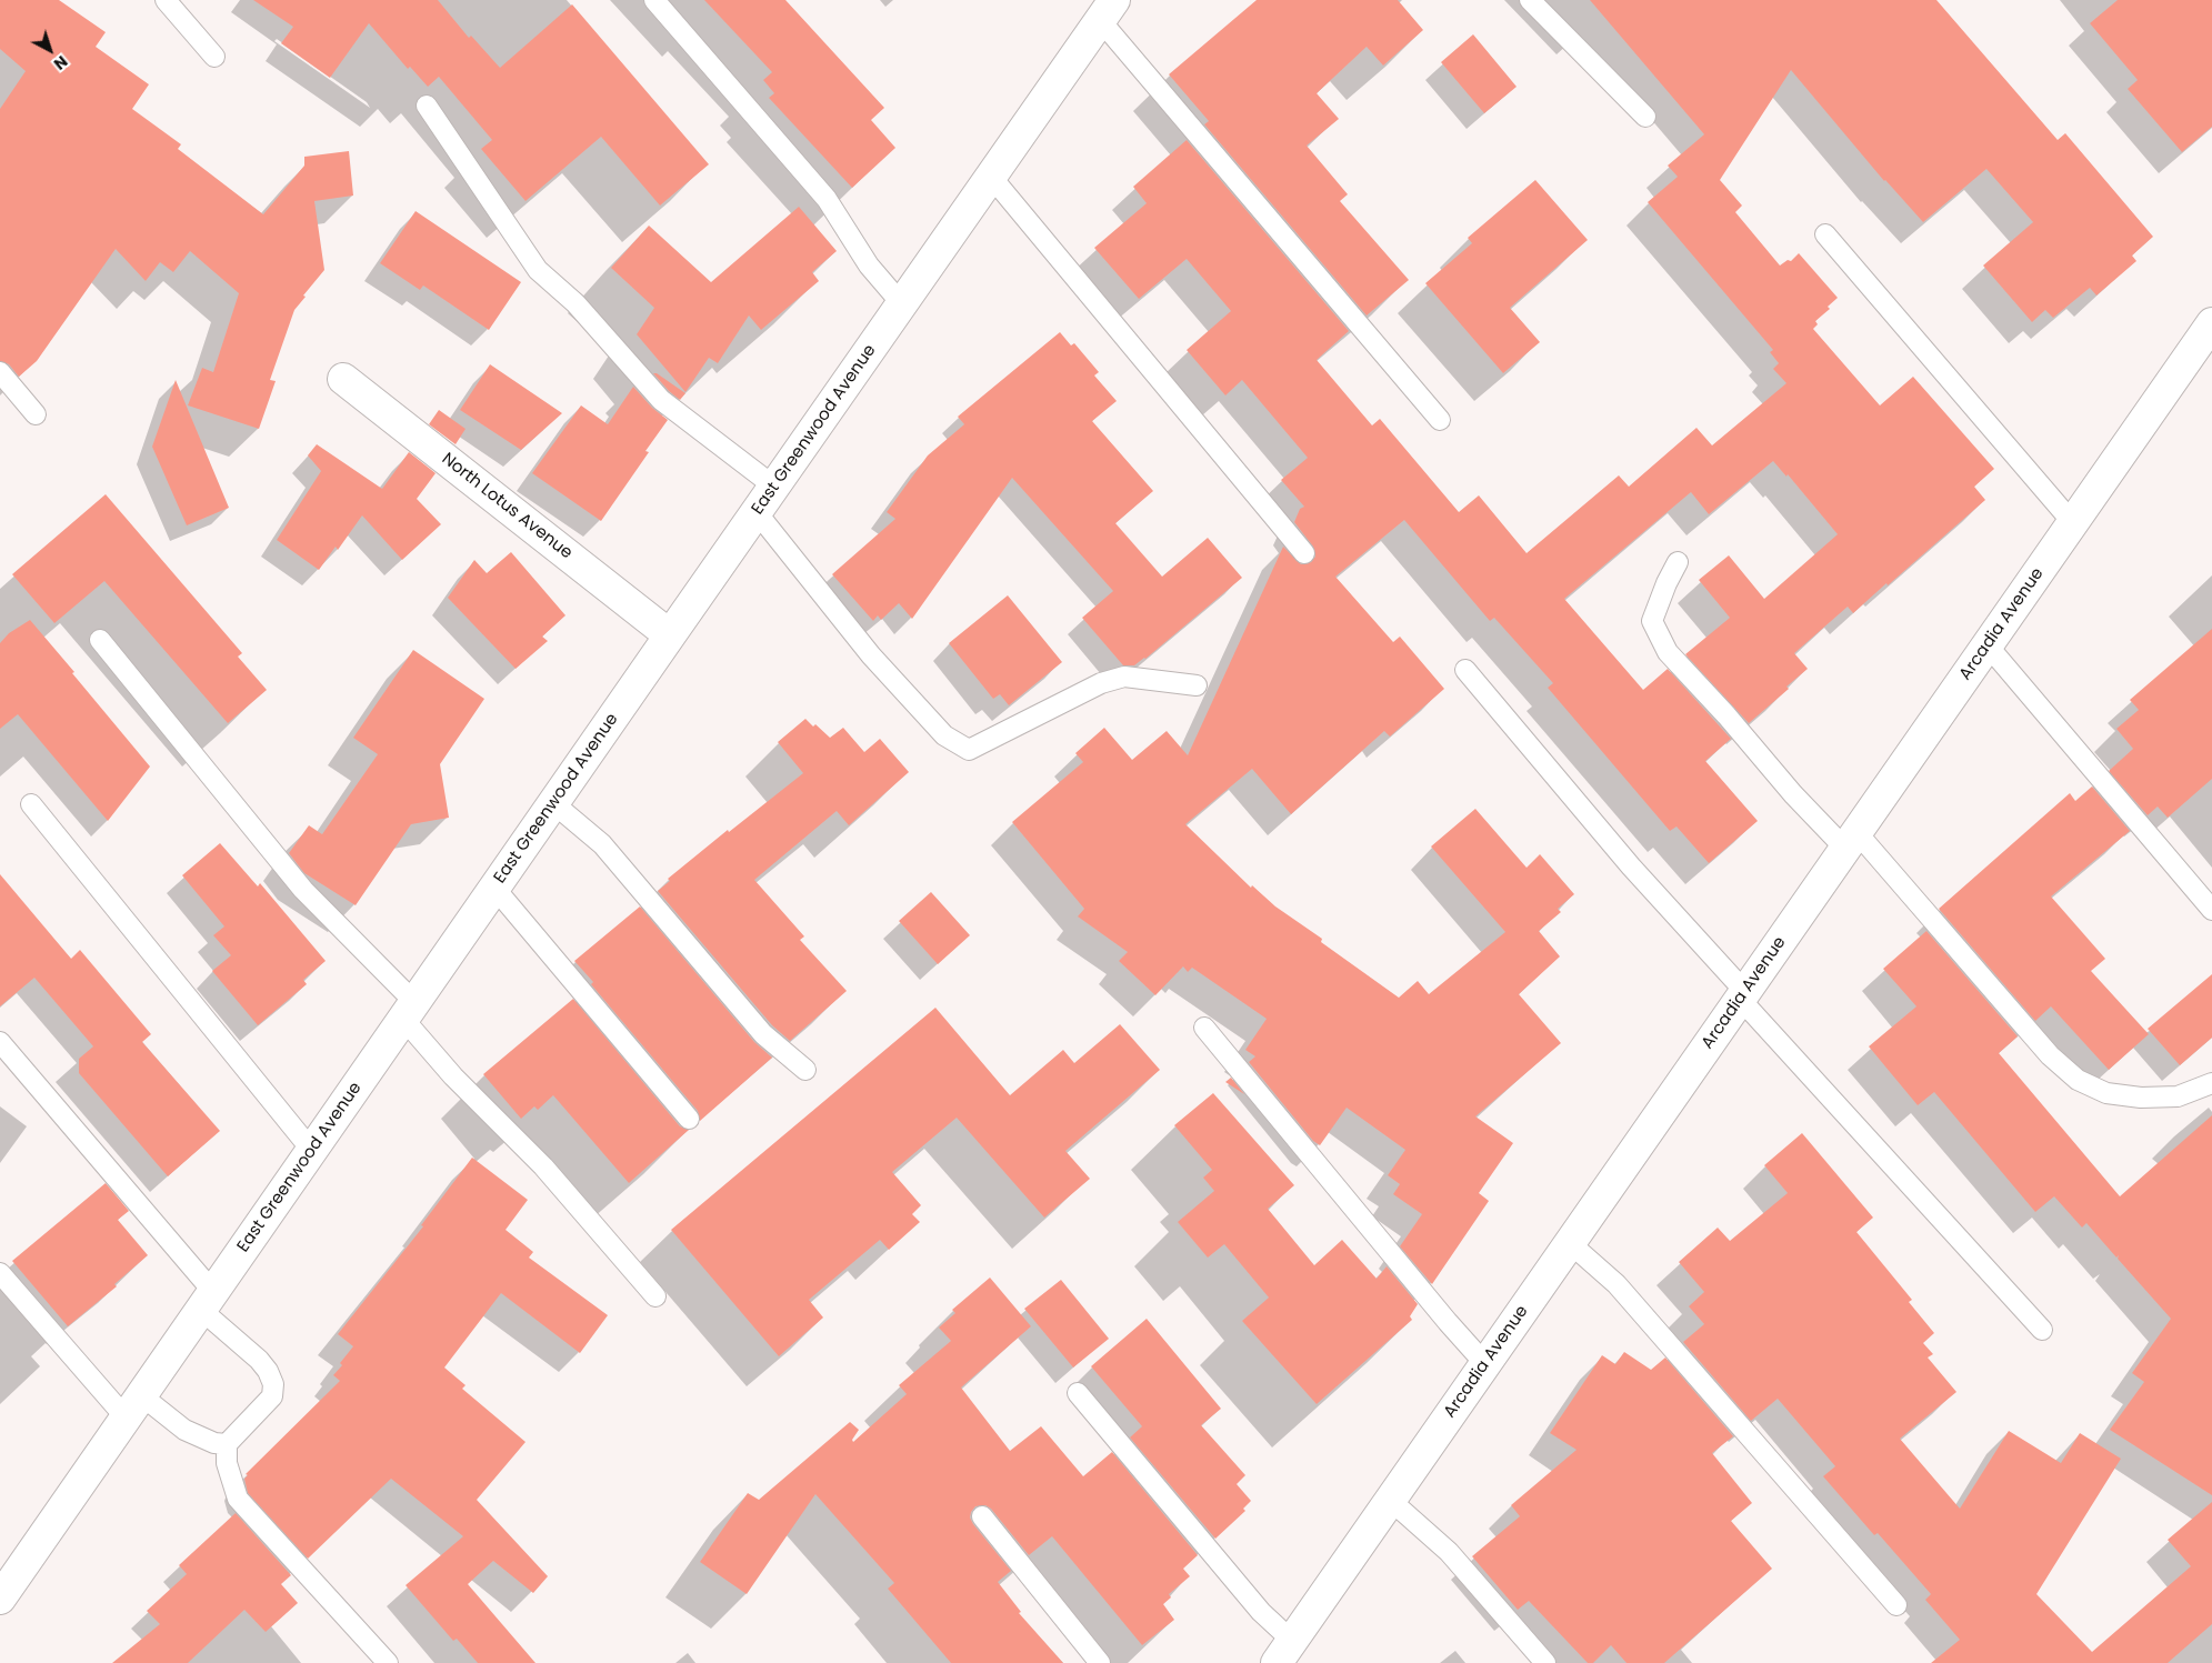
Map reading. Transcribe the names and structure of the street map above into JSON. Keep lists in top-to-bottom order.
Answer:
{
  "streets": {
    "street": ["East Greenwood Avenue", "North Lotus Avenue", "Arcadia Avenue"]
  },
  "crossings": [
    ["East Greenwood Avenue", "North Lotus Avenue"]
  ],
  "north": "bottom right"
}
